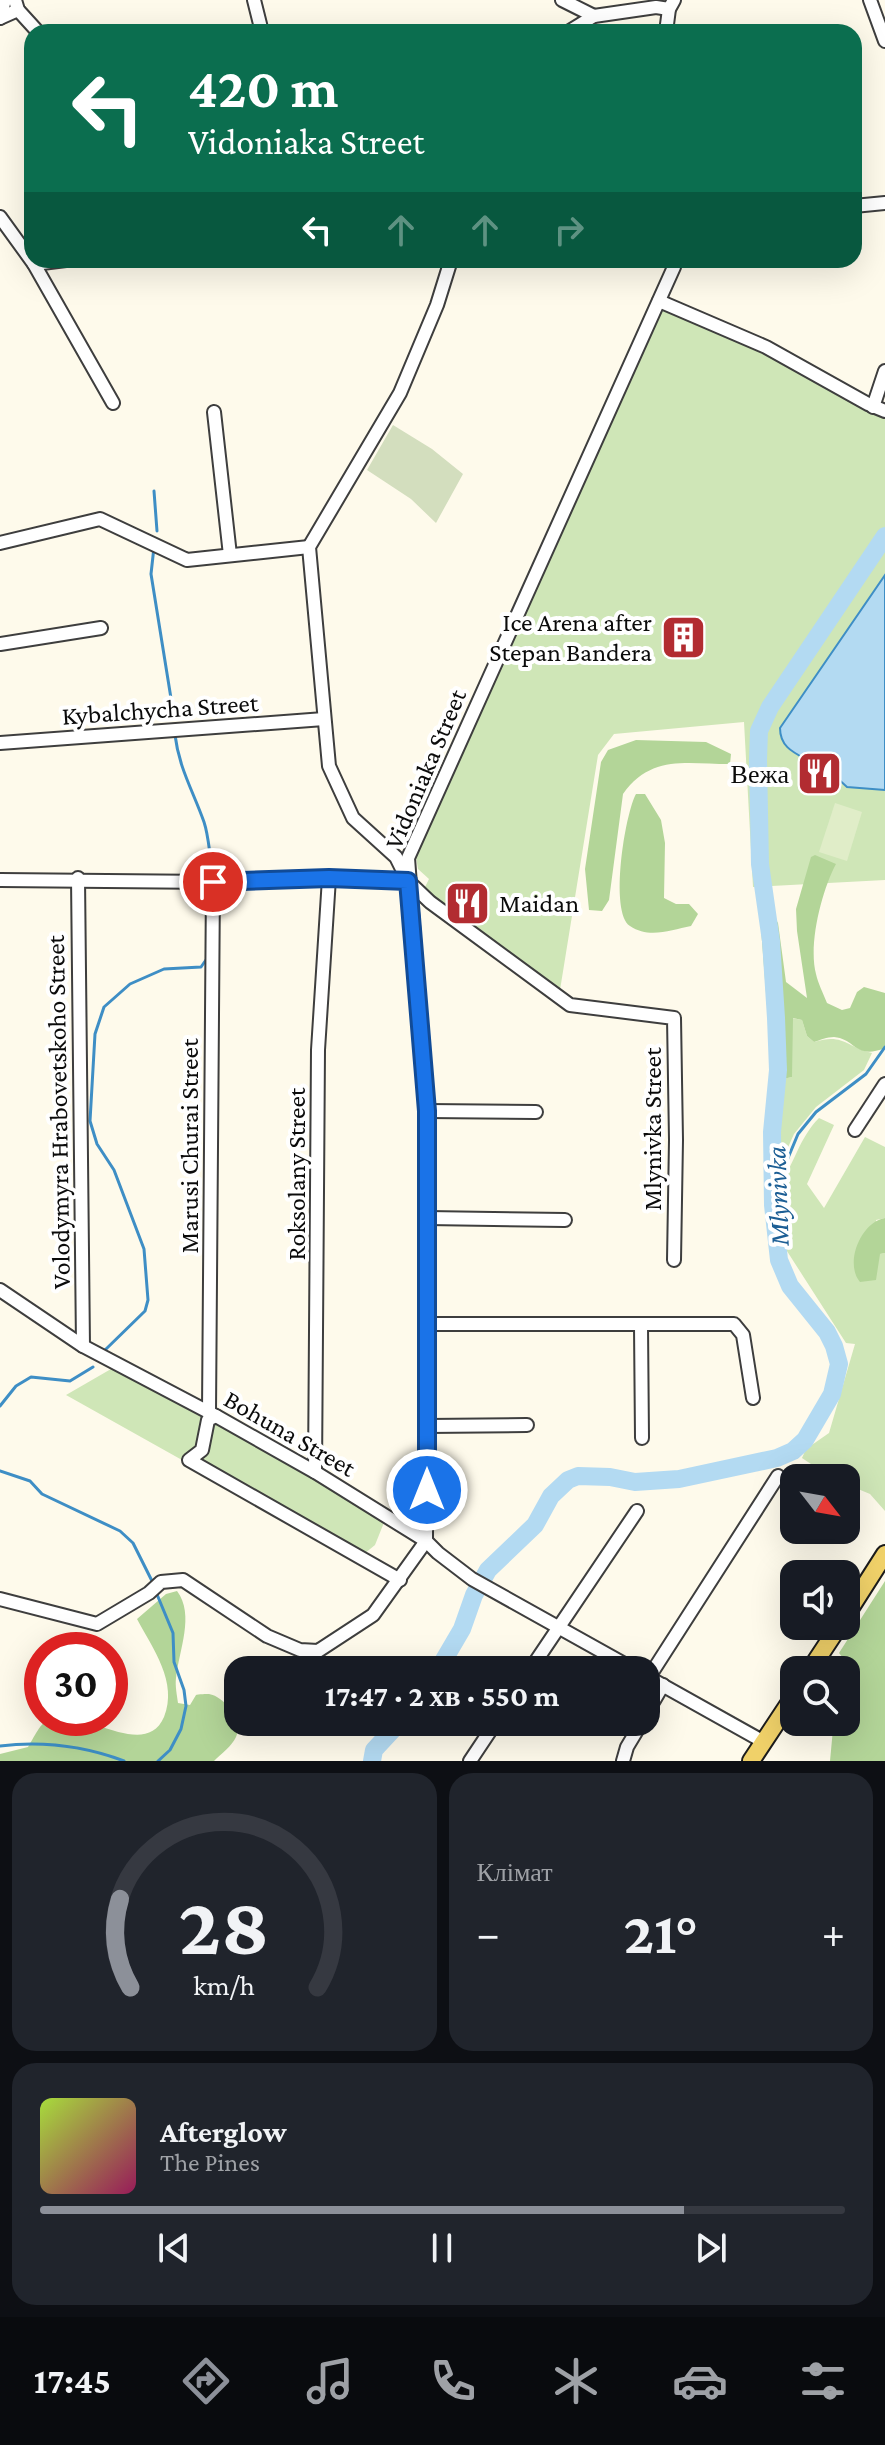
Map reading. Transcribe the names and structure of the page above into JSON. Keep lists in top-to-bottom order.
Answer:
{
  "streets": {
    "street": [
      "Kybalchycha Street",
      "Vidoniaka Street",
      "Volodymyra Hrabovetskoho Street",
      "Mlynivka Street",
      "Marusi Churai Street",
      "Roksolany Street",
      "Bohuna Street"
    ]
  },
  "crossings": [
    ["Vidoniaka Street", "Volodymyra Hrabovetskoho Street"],
    ["Vidoniaka Street", "Mlynivka Street"],
    ["Vidoniaka Street", "Marusi Churai Street"],
    ["Vidoniaka Street", "Roksolany Street"],
    ["Volodymyra Hrabovetskoho Street", "Bohuna Street"],
    ["Marusi Churai Street", "Bohuna Street"],
    ["Roksolany Street", "Bohuna Street"]
  ],
  "water": ["Mlynivka"],
  "places": {
    "building": ["Ice Arena after Stepan Bandera"],
    "restaurant": ["Вежа", "Maidan"]
  },
  "north": "bottom right",
  "page": {
    "turn": ["420 m", "Vidoniaka Street"],
    "limit": "30",
    "trip": "17:47 · 2 хв · 550 m",
    "tile": "Клімат",
    "heat": ["−", "21°", "+"],
    "song": ["Afterglow", "The Pines"],
    "tabs": "17:45",
    "gauge": ["28", "km/h"]
  }
}
